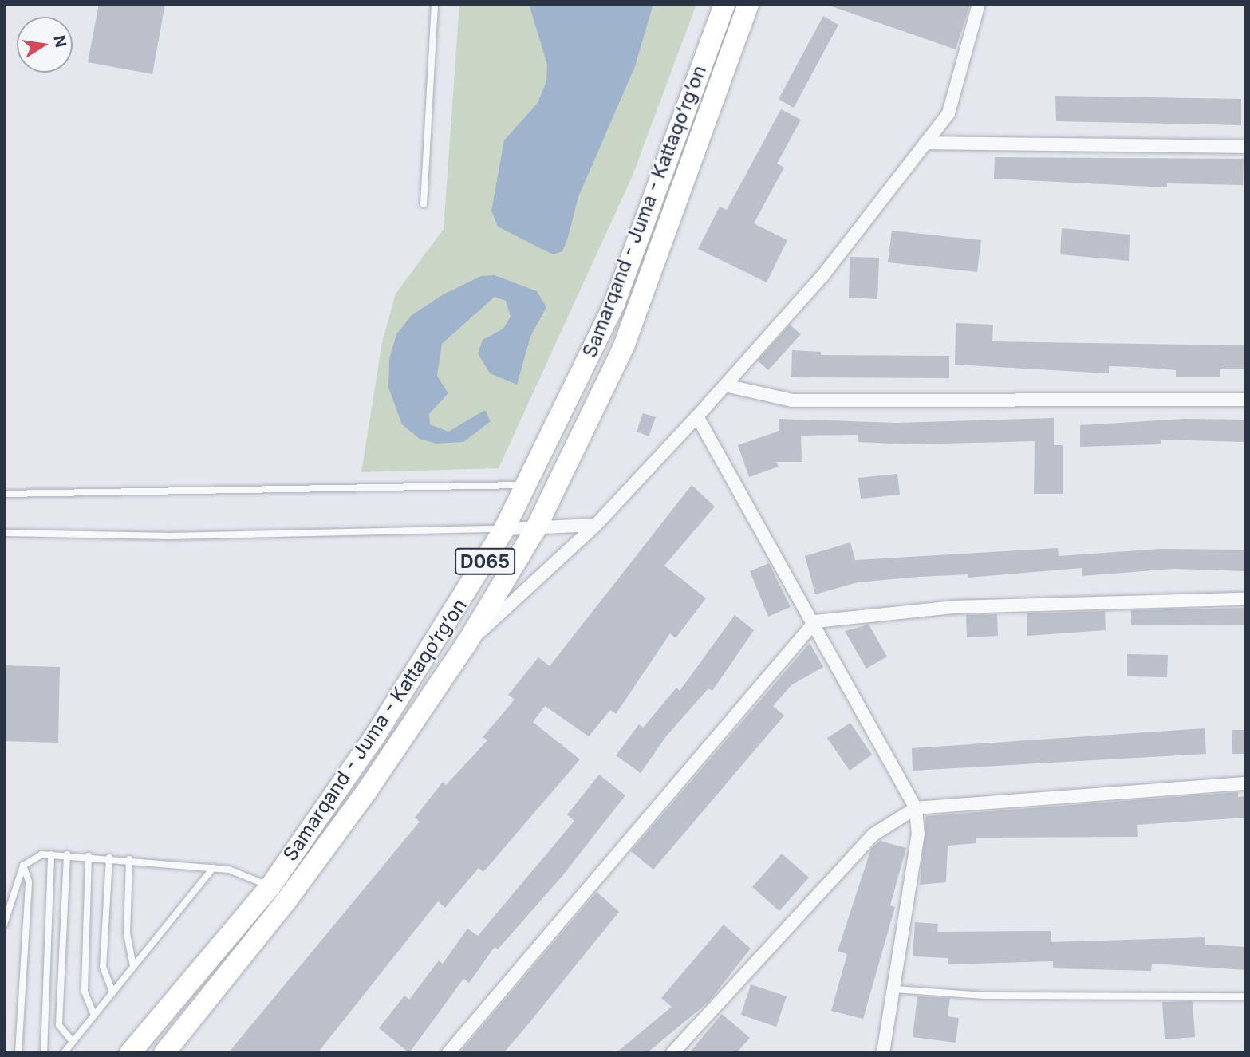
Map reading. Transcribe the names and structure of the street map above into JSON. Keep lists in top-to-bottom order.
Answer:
{
  "streets": {
    "main road": ["Samarqand - Juma - Kattaqo‘rg‘on", "D065"]
  },
  "north": "right"
}
